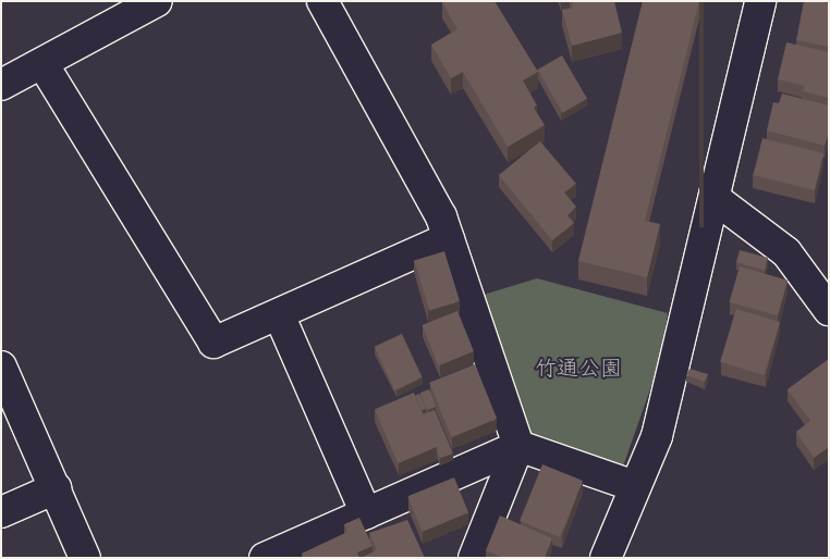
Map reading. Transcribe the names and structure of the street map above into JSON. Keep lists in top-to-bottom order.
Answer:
{
  "parks": ["竹通公園"]
}
